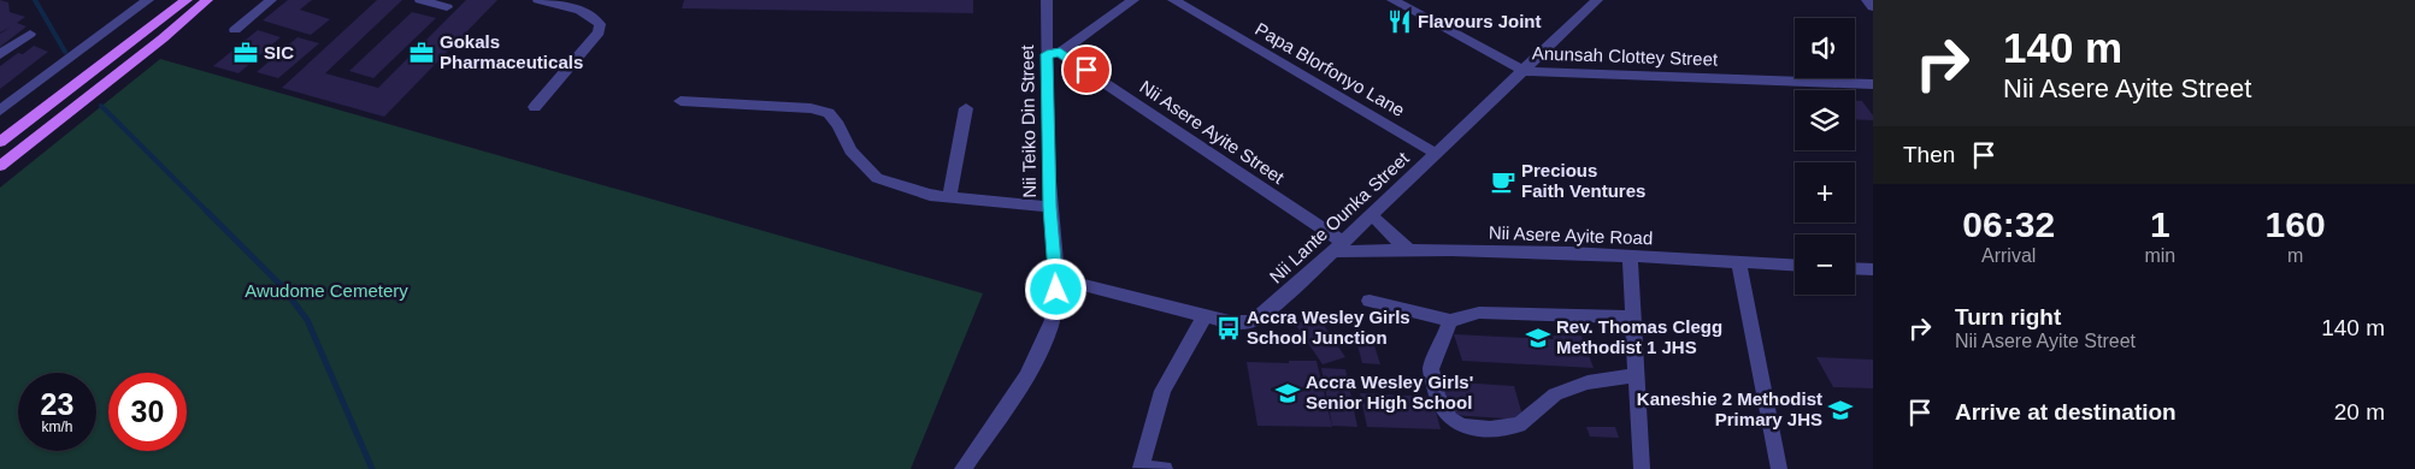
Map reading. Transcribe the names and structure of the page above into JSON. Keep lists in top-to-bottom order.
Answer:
{
  "streets": {
    "street": [
      "Anunsah Clottey Street",
      "Papa Blorfonyo Lane",
      "Nii Teiko Din Street",
      "Nii Asere Ayite Street",
      "Nii Lante Ounka Street",
      "Nii Asere Ayite Road"
    ]
  },
  "crossings": [
    ["Anunsah Clottey Street", "Nii Lante Ounka Street"],
    ["Papa Blorfonyo Lane", "Nii Lante Ounka Street"],
    ["Nii Teiko Din Street", "Nii Asere Ayite Street"],
    ["Nii Teiko Din Street", "Nii Lante Ounka Street"],
    ["Nii Asere Ayite Street", "Nii Lante Ounka Street"],
    ["Nii Asere Ayite Street", "Nii Asere Ayite Road"],
    ["Nii Lante Ounka Street", "Nii Asere Ayite Road"]
  ],
  "parks": ["Awudome Cemetery"],
  "places": {
    "restaurant": ["Flavours Joint"],
    "office": ["SIC", "Gokals Pharmaceuticals"],
    "cafe": ["Precious Faith Ventures"],
    "bus stop": ["Accra Wesley Girls School Junction"],
    "school or university": ["Rev. Thomas Clegg Methodist 1 JHS", "Accra Wesley Girls' Senior High School", "Kaneshie 2 Methodist Primary JHS"]
  },
  "page": {
    "turn": ["140 m", "Nii Asere Ayite Street"],
    "map_buttons": ["+", "−"],
    "then": "Then",
    "eta": [
      "06:32",
      "Arrival",
      "1",
      "min",
      "160",
      "m"
    ],
    "list": [
      {
        "name": "Turn right",
        "note": "Nii Asere Ayite Street",
        "value": "140 m"
      },
      {
        "name": "Arrive at destination",
        "value": "20 m"
      }
    ],
    "speed": "23 km/h",
    "limit": "30"
  }
}
